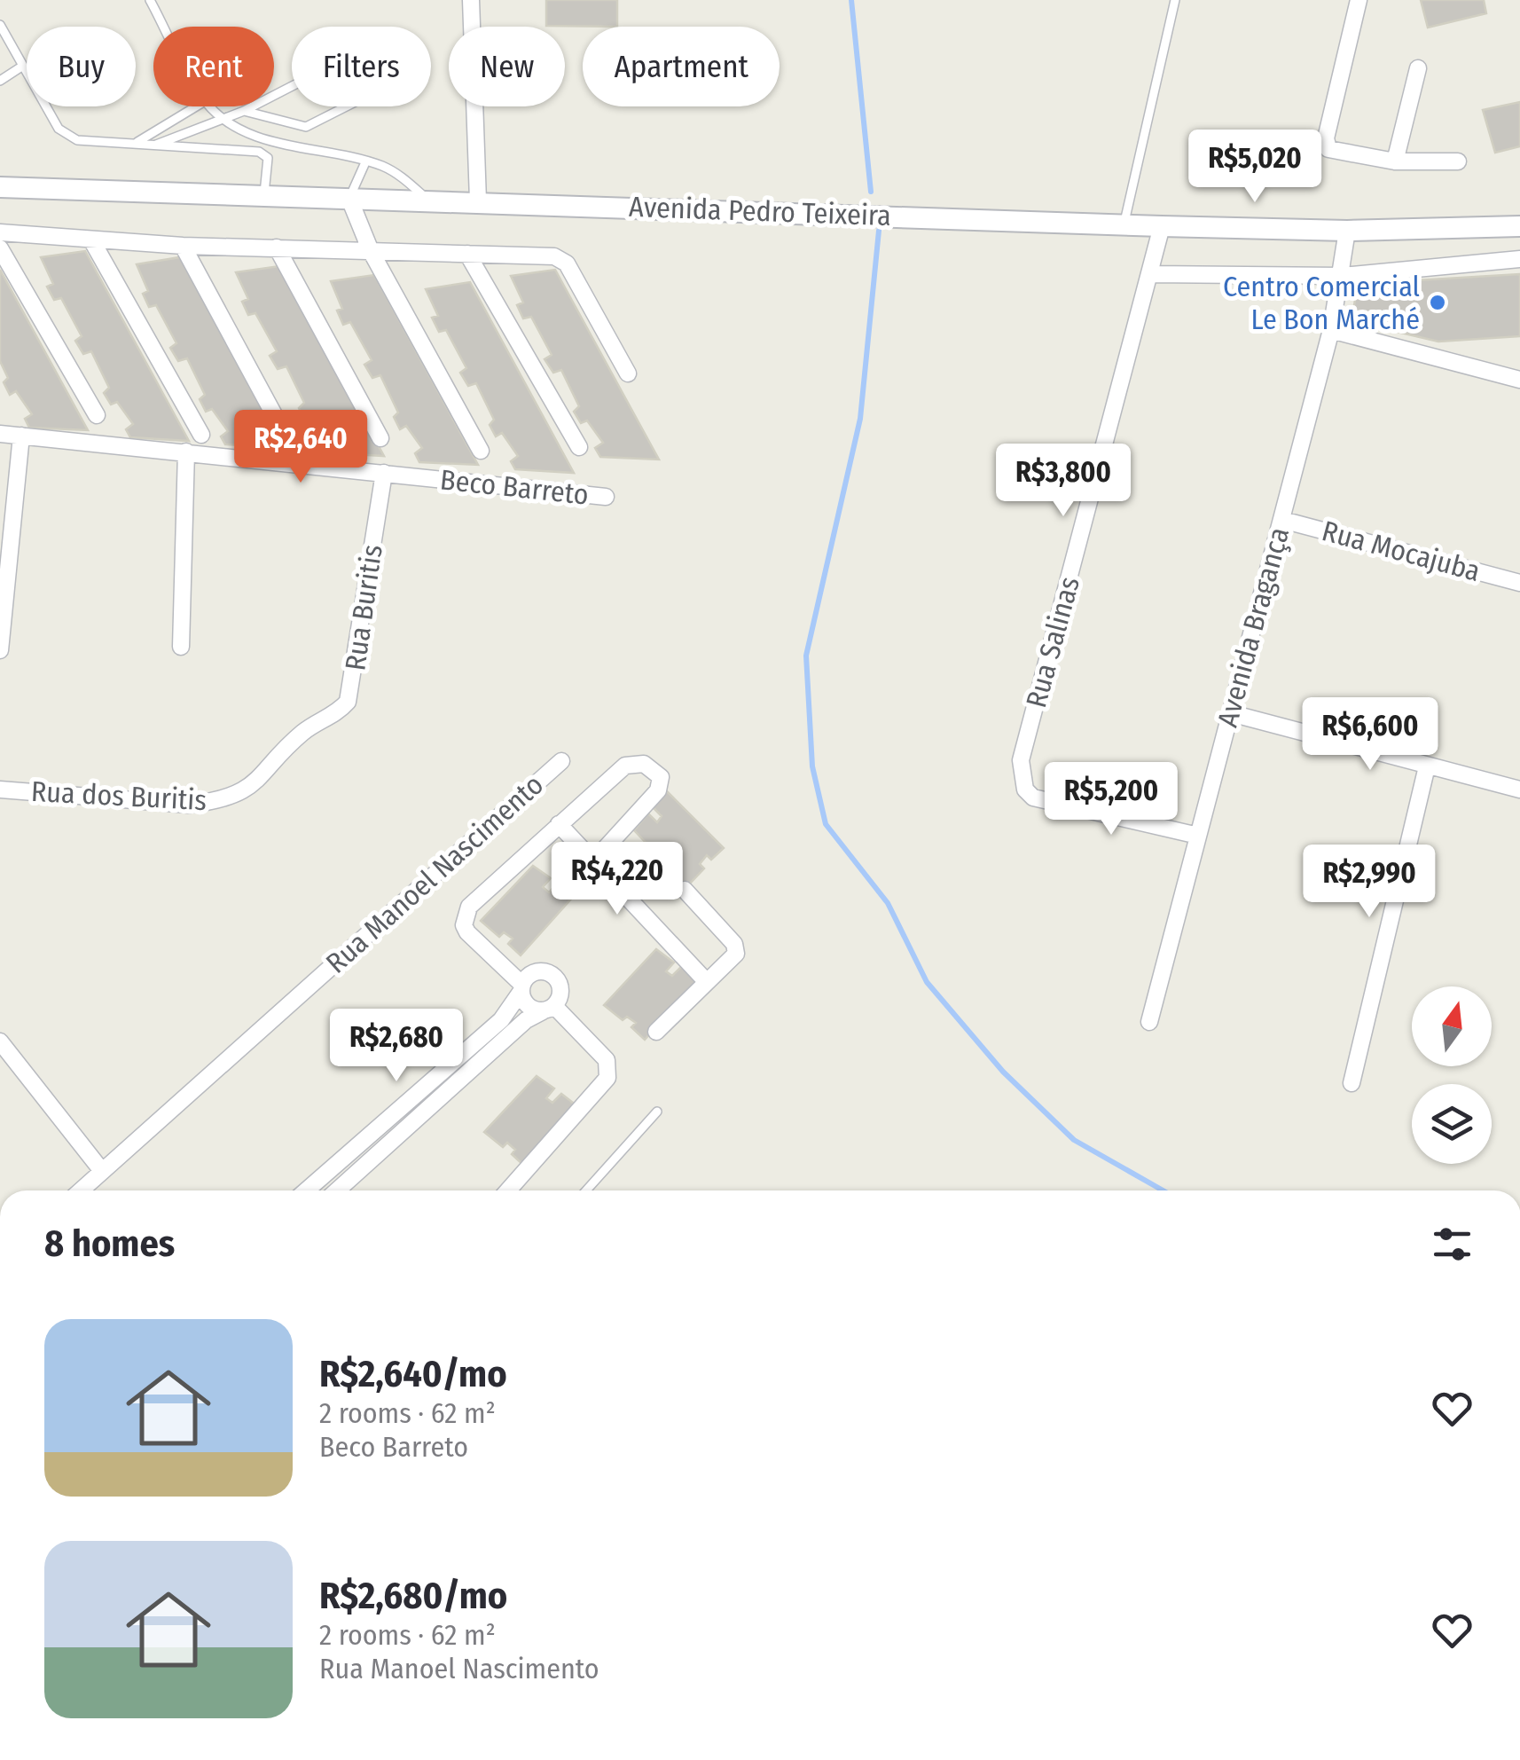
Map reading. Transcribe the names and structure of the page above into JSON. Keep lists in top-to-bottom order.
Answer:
{
  "streets": {
    "street": [
      "Avenida Pedro Teixeira",
      "Beco Barreto",
      "Rua Mocajuba",
      "Rua Buritis",
      "Avenida Bragança",
      "Rua Salinas",
      "Rua dos Buritis",
      "Rua Manoel Nascimento"
    ]
  },
  "crossings": [
    ["Avenida Pedro Teixeira", "Avenida Bragança"],
    ["Avenida Pedro Teixeira", "Rua Salinas"],
    ["Beco Barreto", "Rua Buritis"],
    ["Rua Mocajuba", "Avenida Bragança"],
    ["Rua Buritis", "Rua dos Buritis"],
    ["Avenida Bragança", "Rua Salinas"]
  ],
  "places": ["Centro Comercial Le Bon Marché"],
  "north": "top",
  "page": {
    "chip": [
      "Buy",
      "Rent",
      "Filters",
      "New",
      "Apartment"
    ],
    "price": [
      "R$5,020",
      "R$2,640",
      "R$3,800",
      "R$6,600",
      "R$5,200",
      "R$4,220",
      "R$2,990",
      "R$2,680"
    ],
    "heading": "8 homes",
    "list": [
      {
        "name": "R$2,640/mo",
        "note": "2 rooms · 62 m² · Beco Barreto"
      },
      {
        "name": "R$2,680/mo",
        "note": "2 rooms · 62 m² · Rua Manoel Nascimento"
      }
    ]
  }
}
